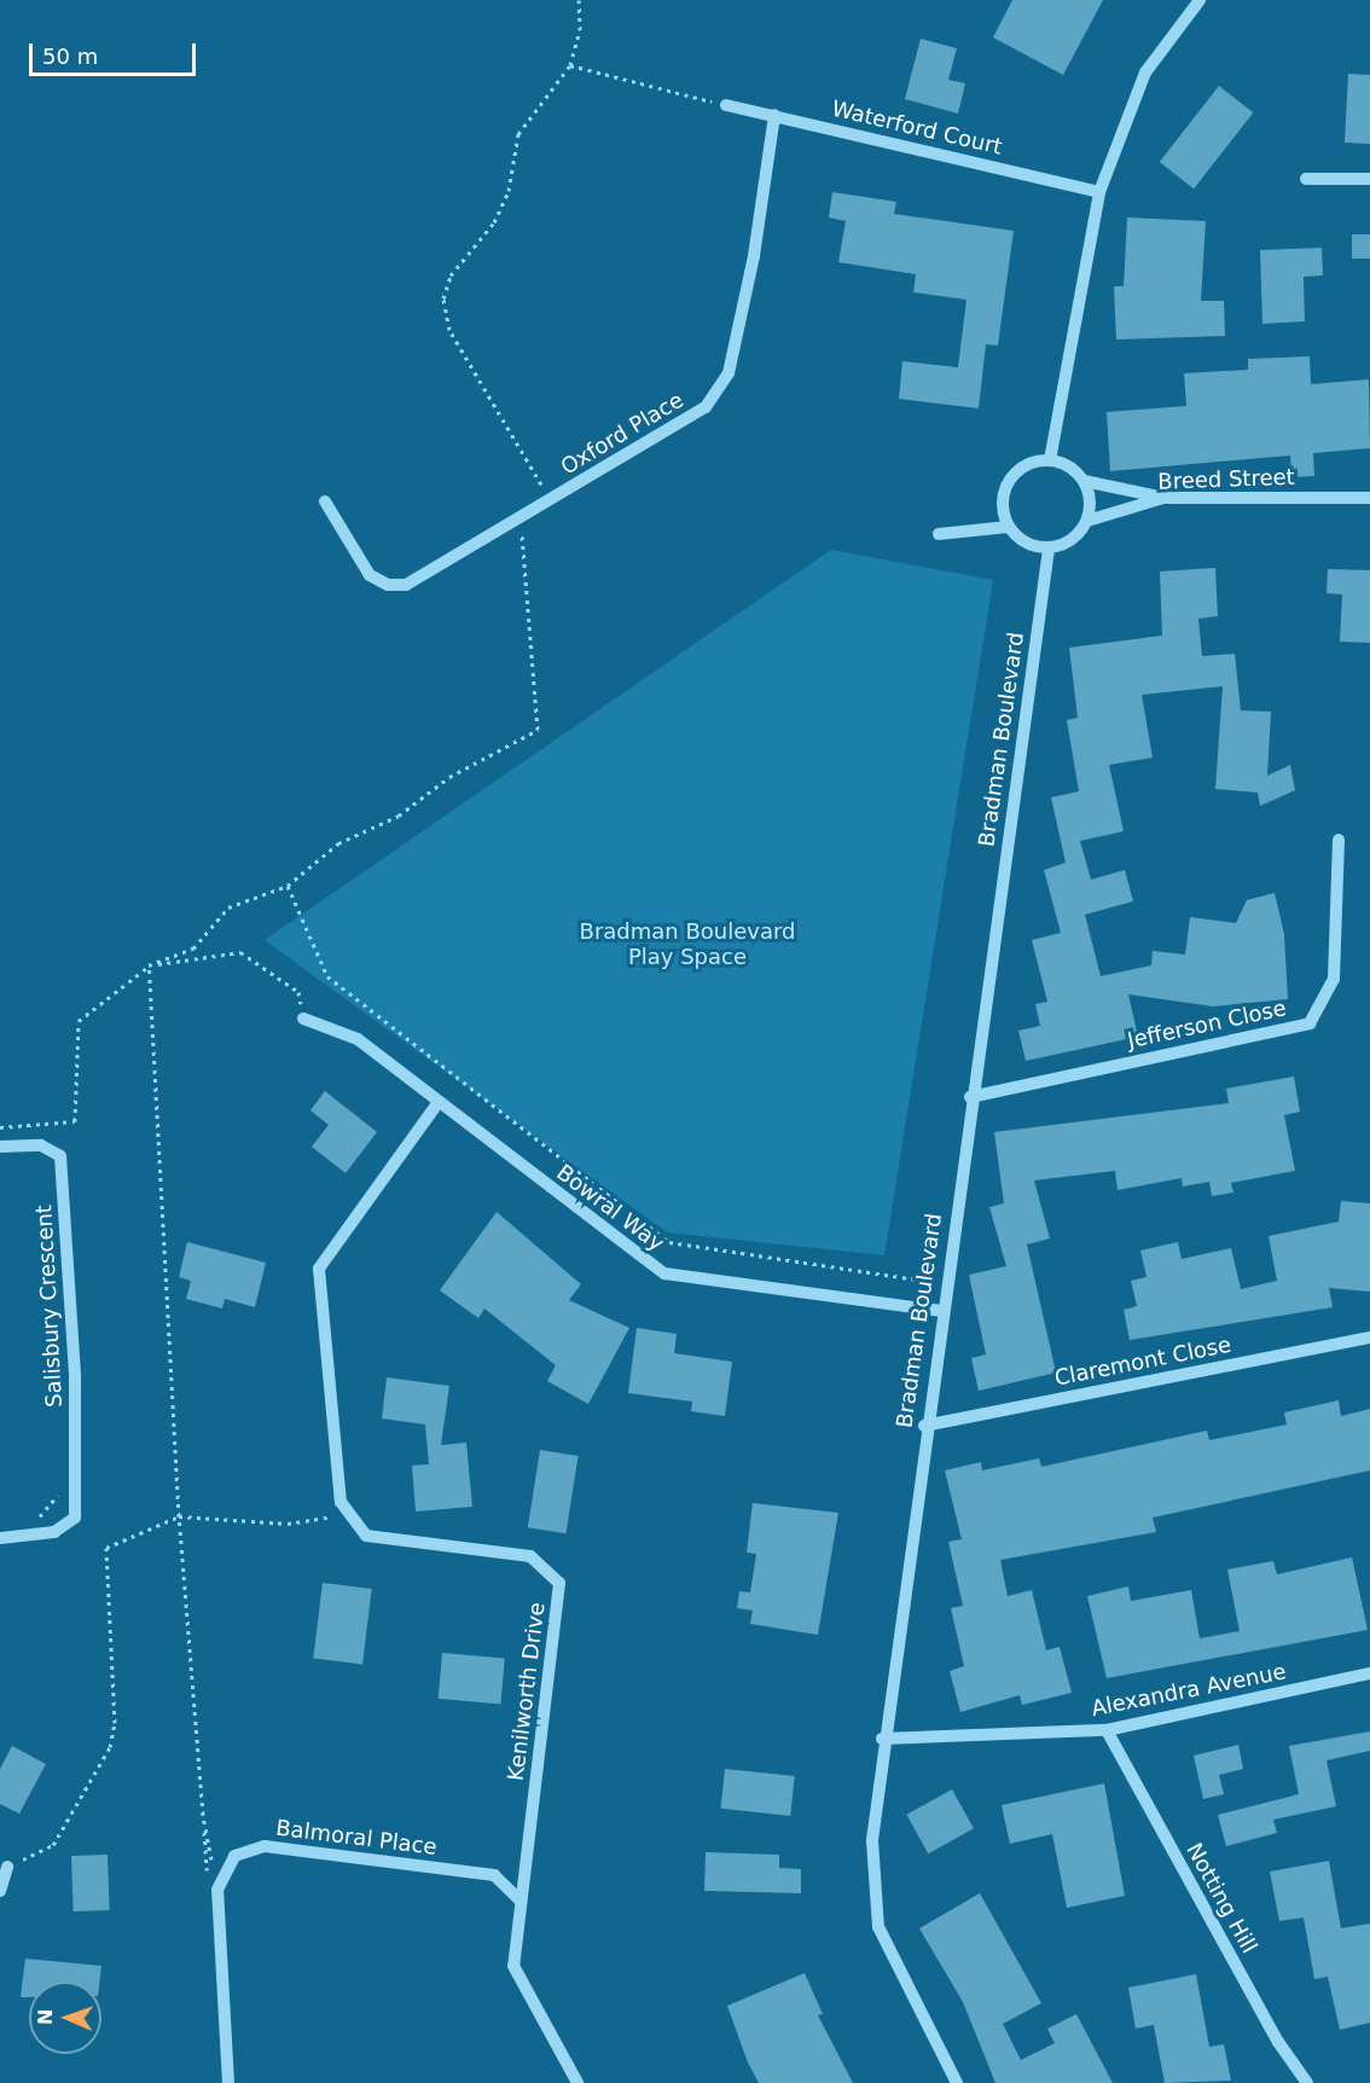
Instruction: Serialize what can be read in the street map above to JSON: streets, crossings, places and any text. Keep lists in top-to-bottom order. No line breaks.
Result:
{"streets":{"street":["Waterford Court","Oxford Place","Breed Street","Bradman Boulevard","Jefferson Close","Bowral Way","Salisbury Crescent","Claremont Close","Alexandra Avenue","Kenilworth Drive","Balmoral Place","Notting Hill"]},"crossings":[["Waterford Court","Oxford Place"],["Breed Street","Bradman Boulevard"],["Bradman Boulevard","Jefferson Close"],["Bradman Boulevard","Bowral Way"],["Bradman Boulevard","Claremont Close"],["Bradman Boulevard","Alexandra Avenue"],["Alexandra Avenue","Notting Hill"],["Kenilworth Drive","Balmoral Place"]],"parks":["Bradman Boulevard Play Space"],"scale_bar":"50 m","north":"left"}
